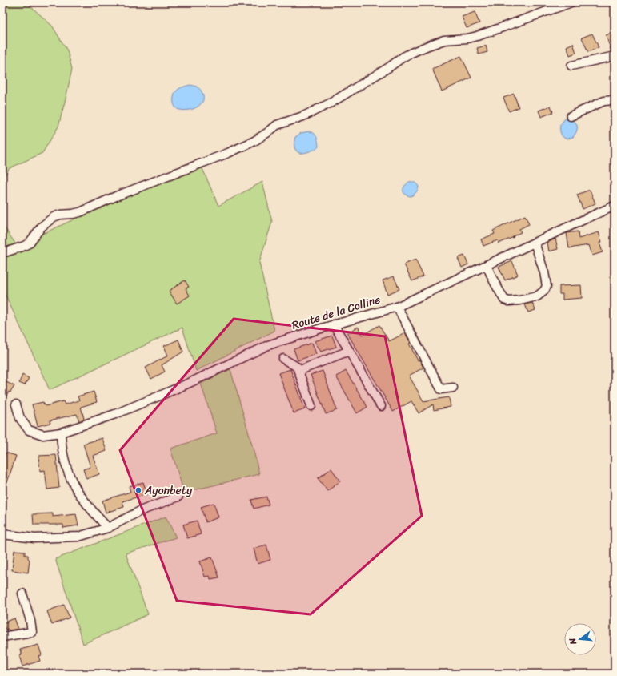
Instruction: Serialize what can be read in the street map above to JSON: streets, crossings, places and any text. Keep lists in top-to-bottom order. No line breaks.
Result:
{"streets":{"street":["Route de la Colline"]},"places":["Ayonbety"],"north":"left"}
